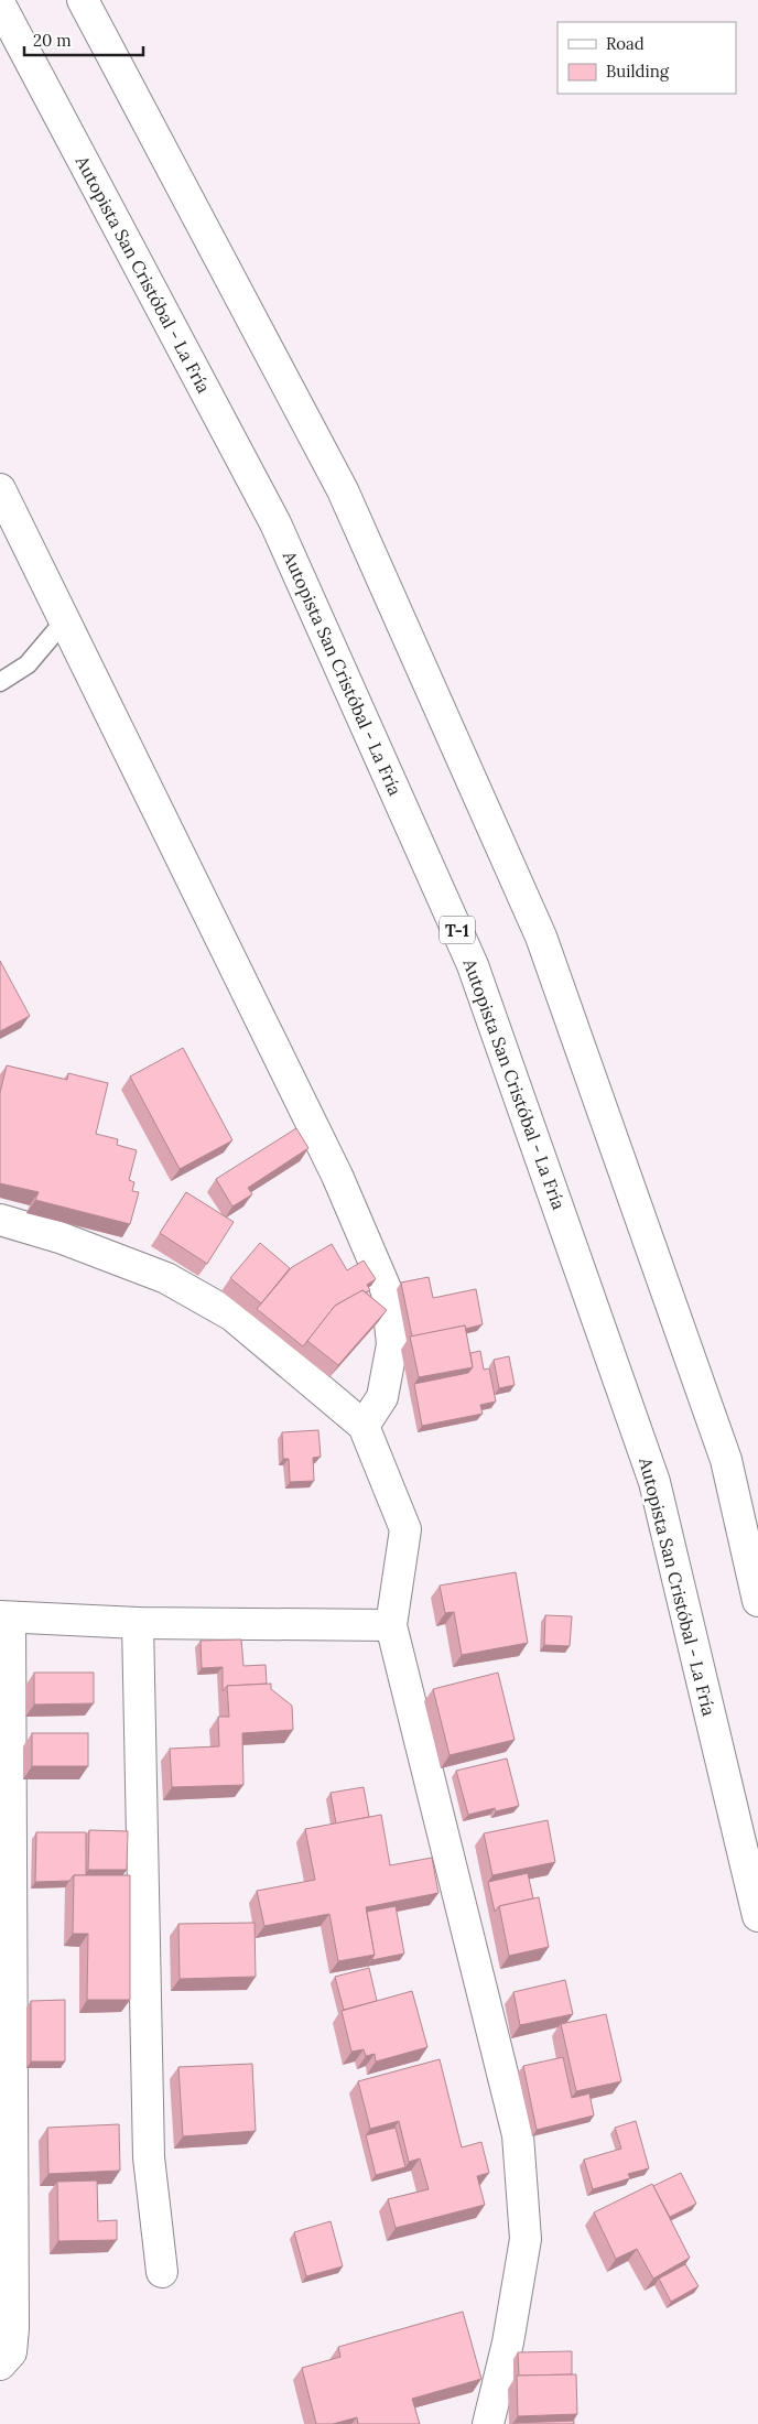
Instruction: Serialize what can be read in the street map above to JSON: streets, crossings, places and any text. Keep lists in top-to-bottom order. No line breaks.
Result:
{"streets":{"main road":["Autopista San Cristóbal - La Fría","T-1"]},"legend":["Road","Building"],"scale_bar":"20 m"}
